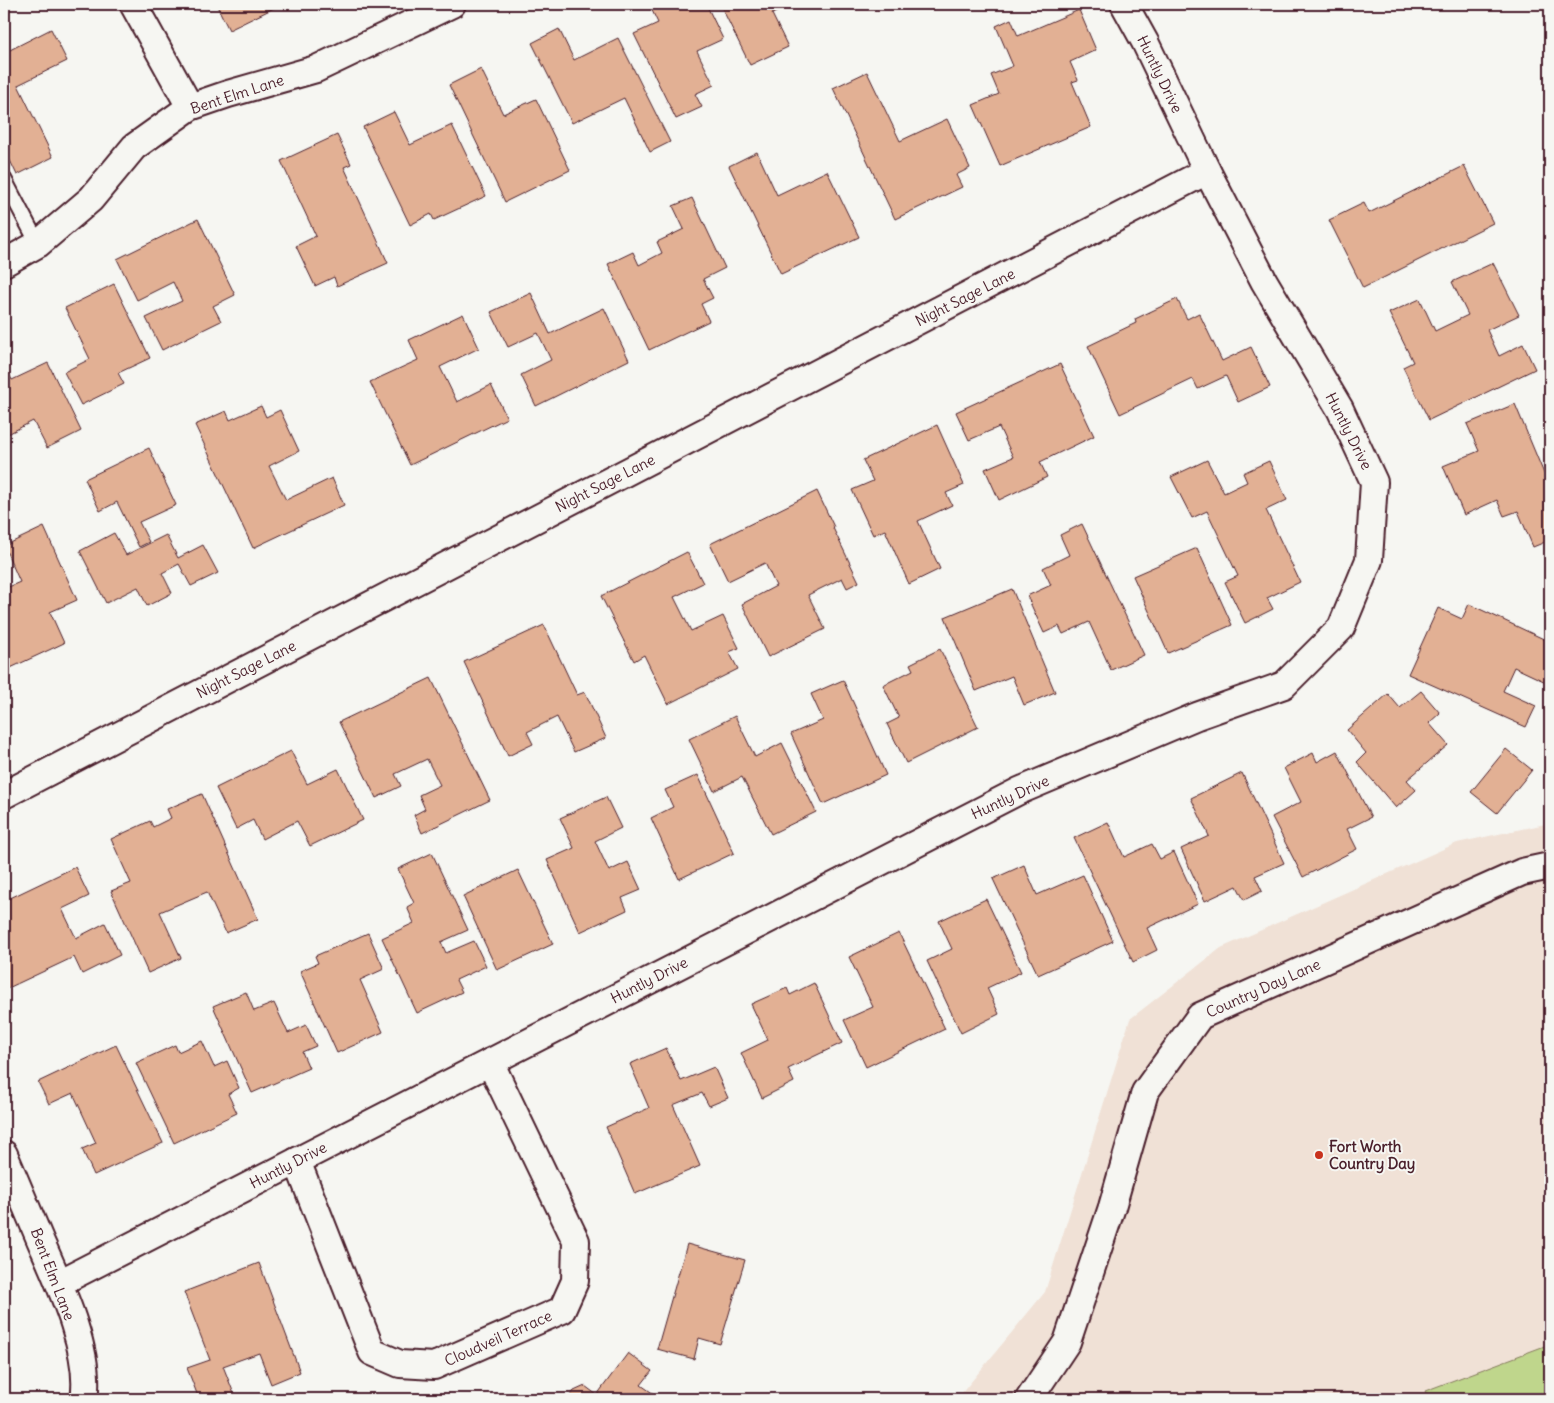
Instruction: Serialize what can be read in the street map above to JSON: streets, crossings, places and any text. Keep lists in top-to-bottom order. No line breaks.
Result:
{"streets":{"street":["Huntly Drive","Bent Elm Lane","Night Sage Lane","Country Day Lane","Cloudveil Terrace"]},"crossings":[["Huntly Drive","Bent Elm Lane"],["Huntly Drive","Night Sage Lane"],["Huntly Drive","Cloudveil Terrace"]],"places":["Fort Worth Country Day"]}
